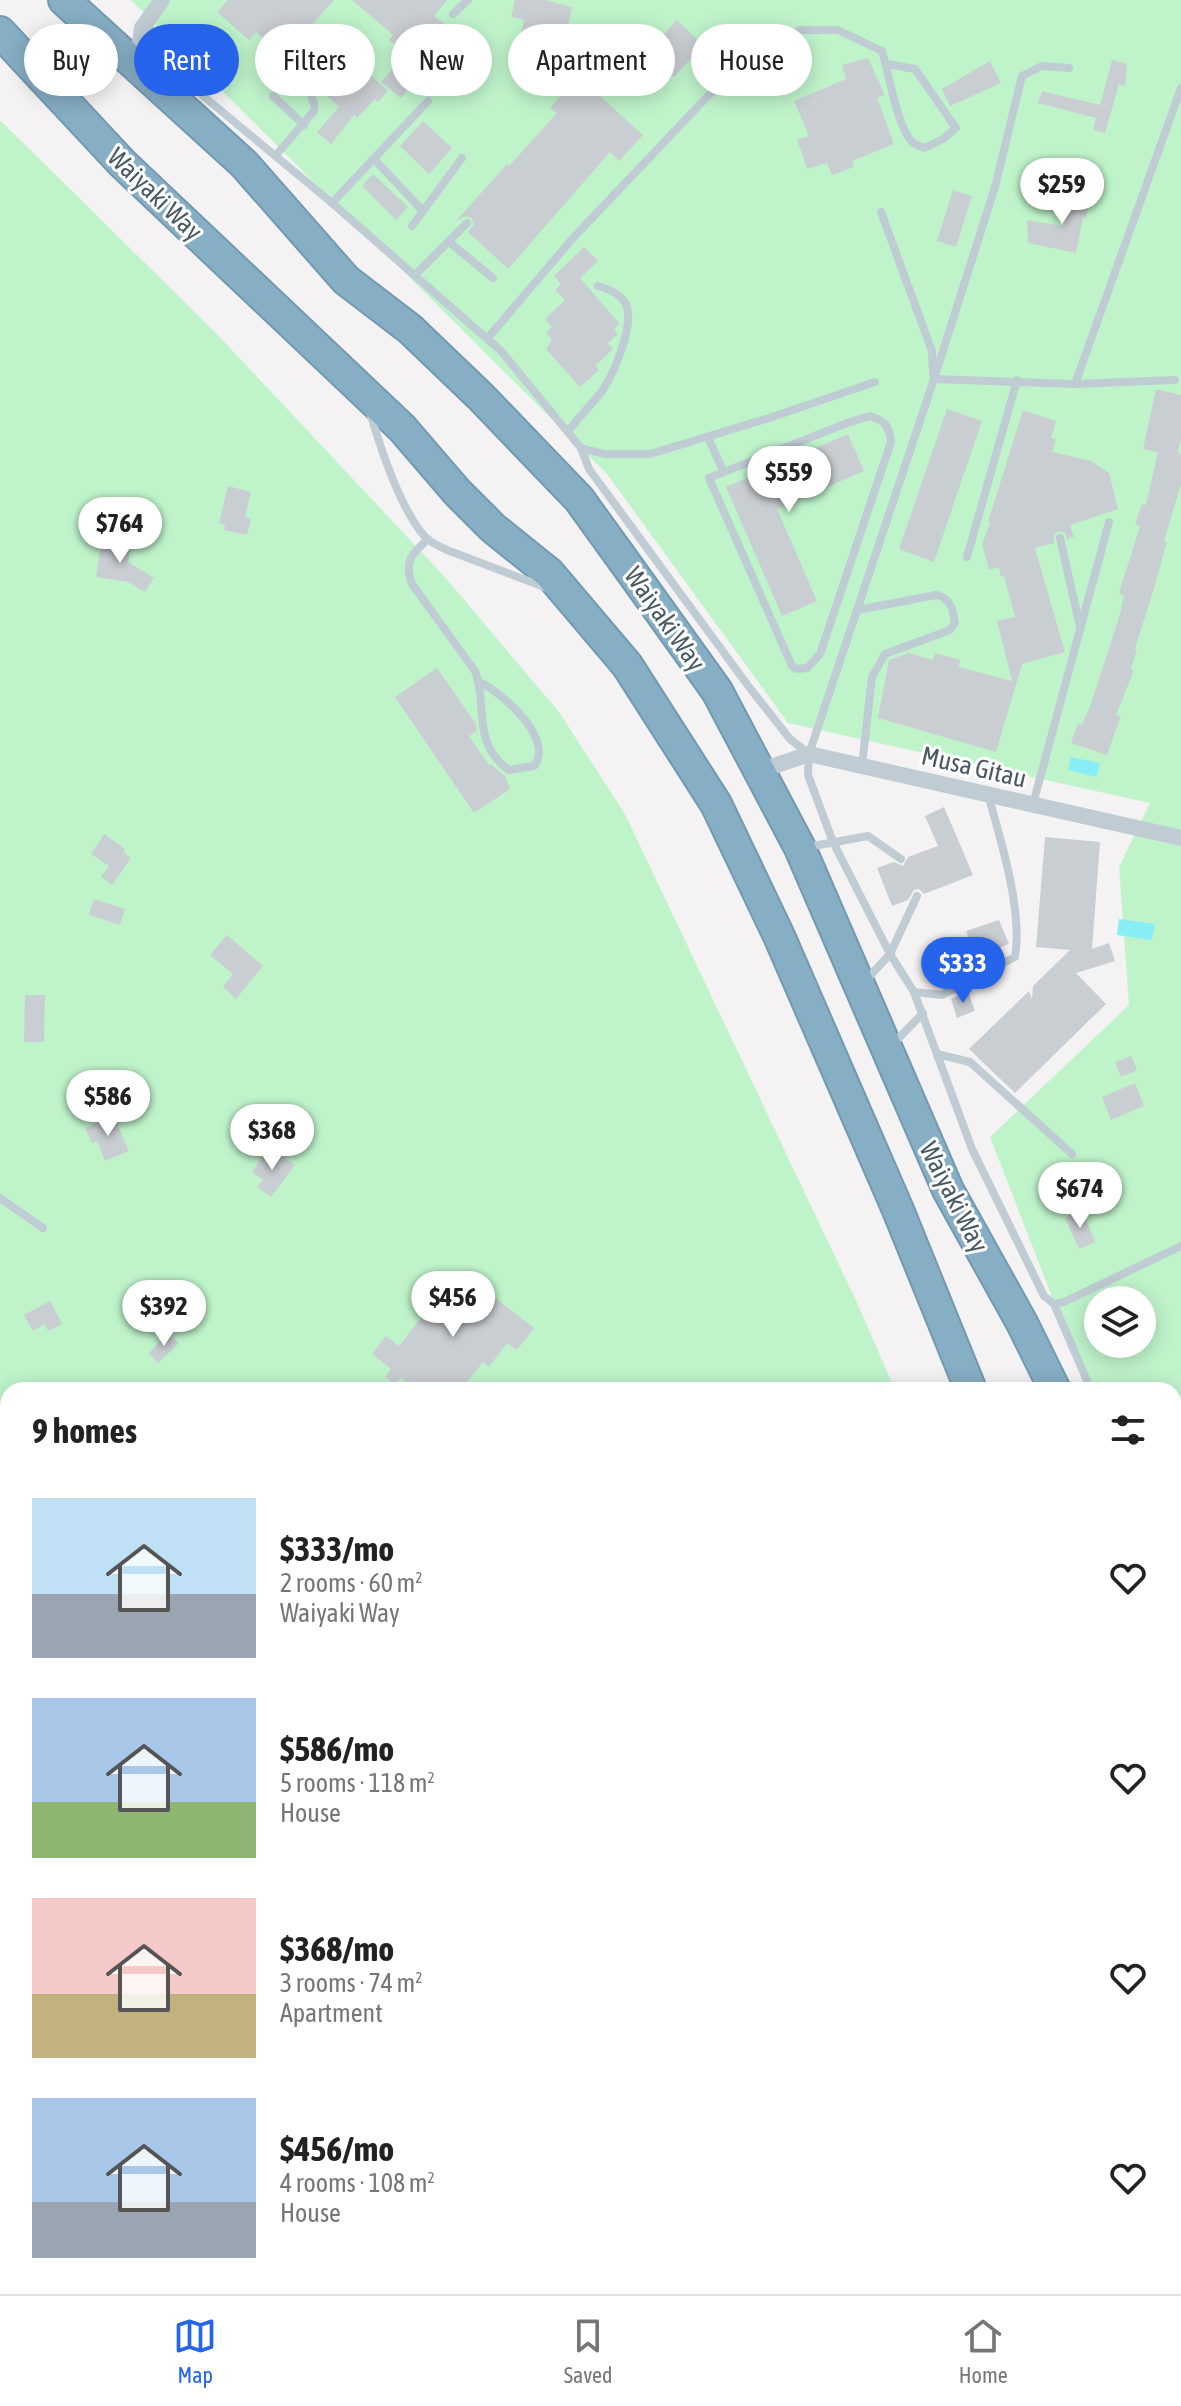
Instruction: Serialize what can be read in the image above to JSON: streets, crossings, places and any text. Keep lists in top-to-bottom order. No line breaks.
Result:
{"streets":{"highway":["Waiyaki Way"],"street":["Musa Gitau"]},"page":{"chip":["Buy","Rent","Filters","New","Apartment","House"],"price":["$259","$559","$764","$333","$586","$368","$674","$456","$392"],"heading":"9 homes","list":[{"name":"$333/mo","note":"2 rooms · 60 m² · Waiyaki Way"},{"name":"$586/mo","note":"5 rooms · 118 m² · House"},{"name":"$368/mo","note":"3 rooms · 74 m² · Apartment"},{"name":"$456/mo","note":"4 rooms · 108 m² · House"}],"tabs":["Map","Saved","Home"]}}
